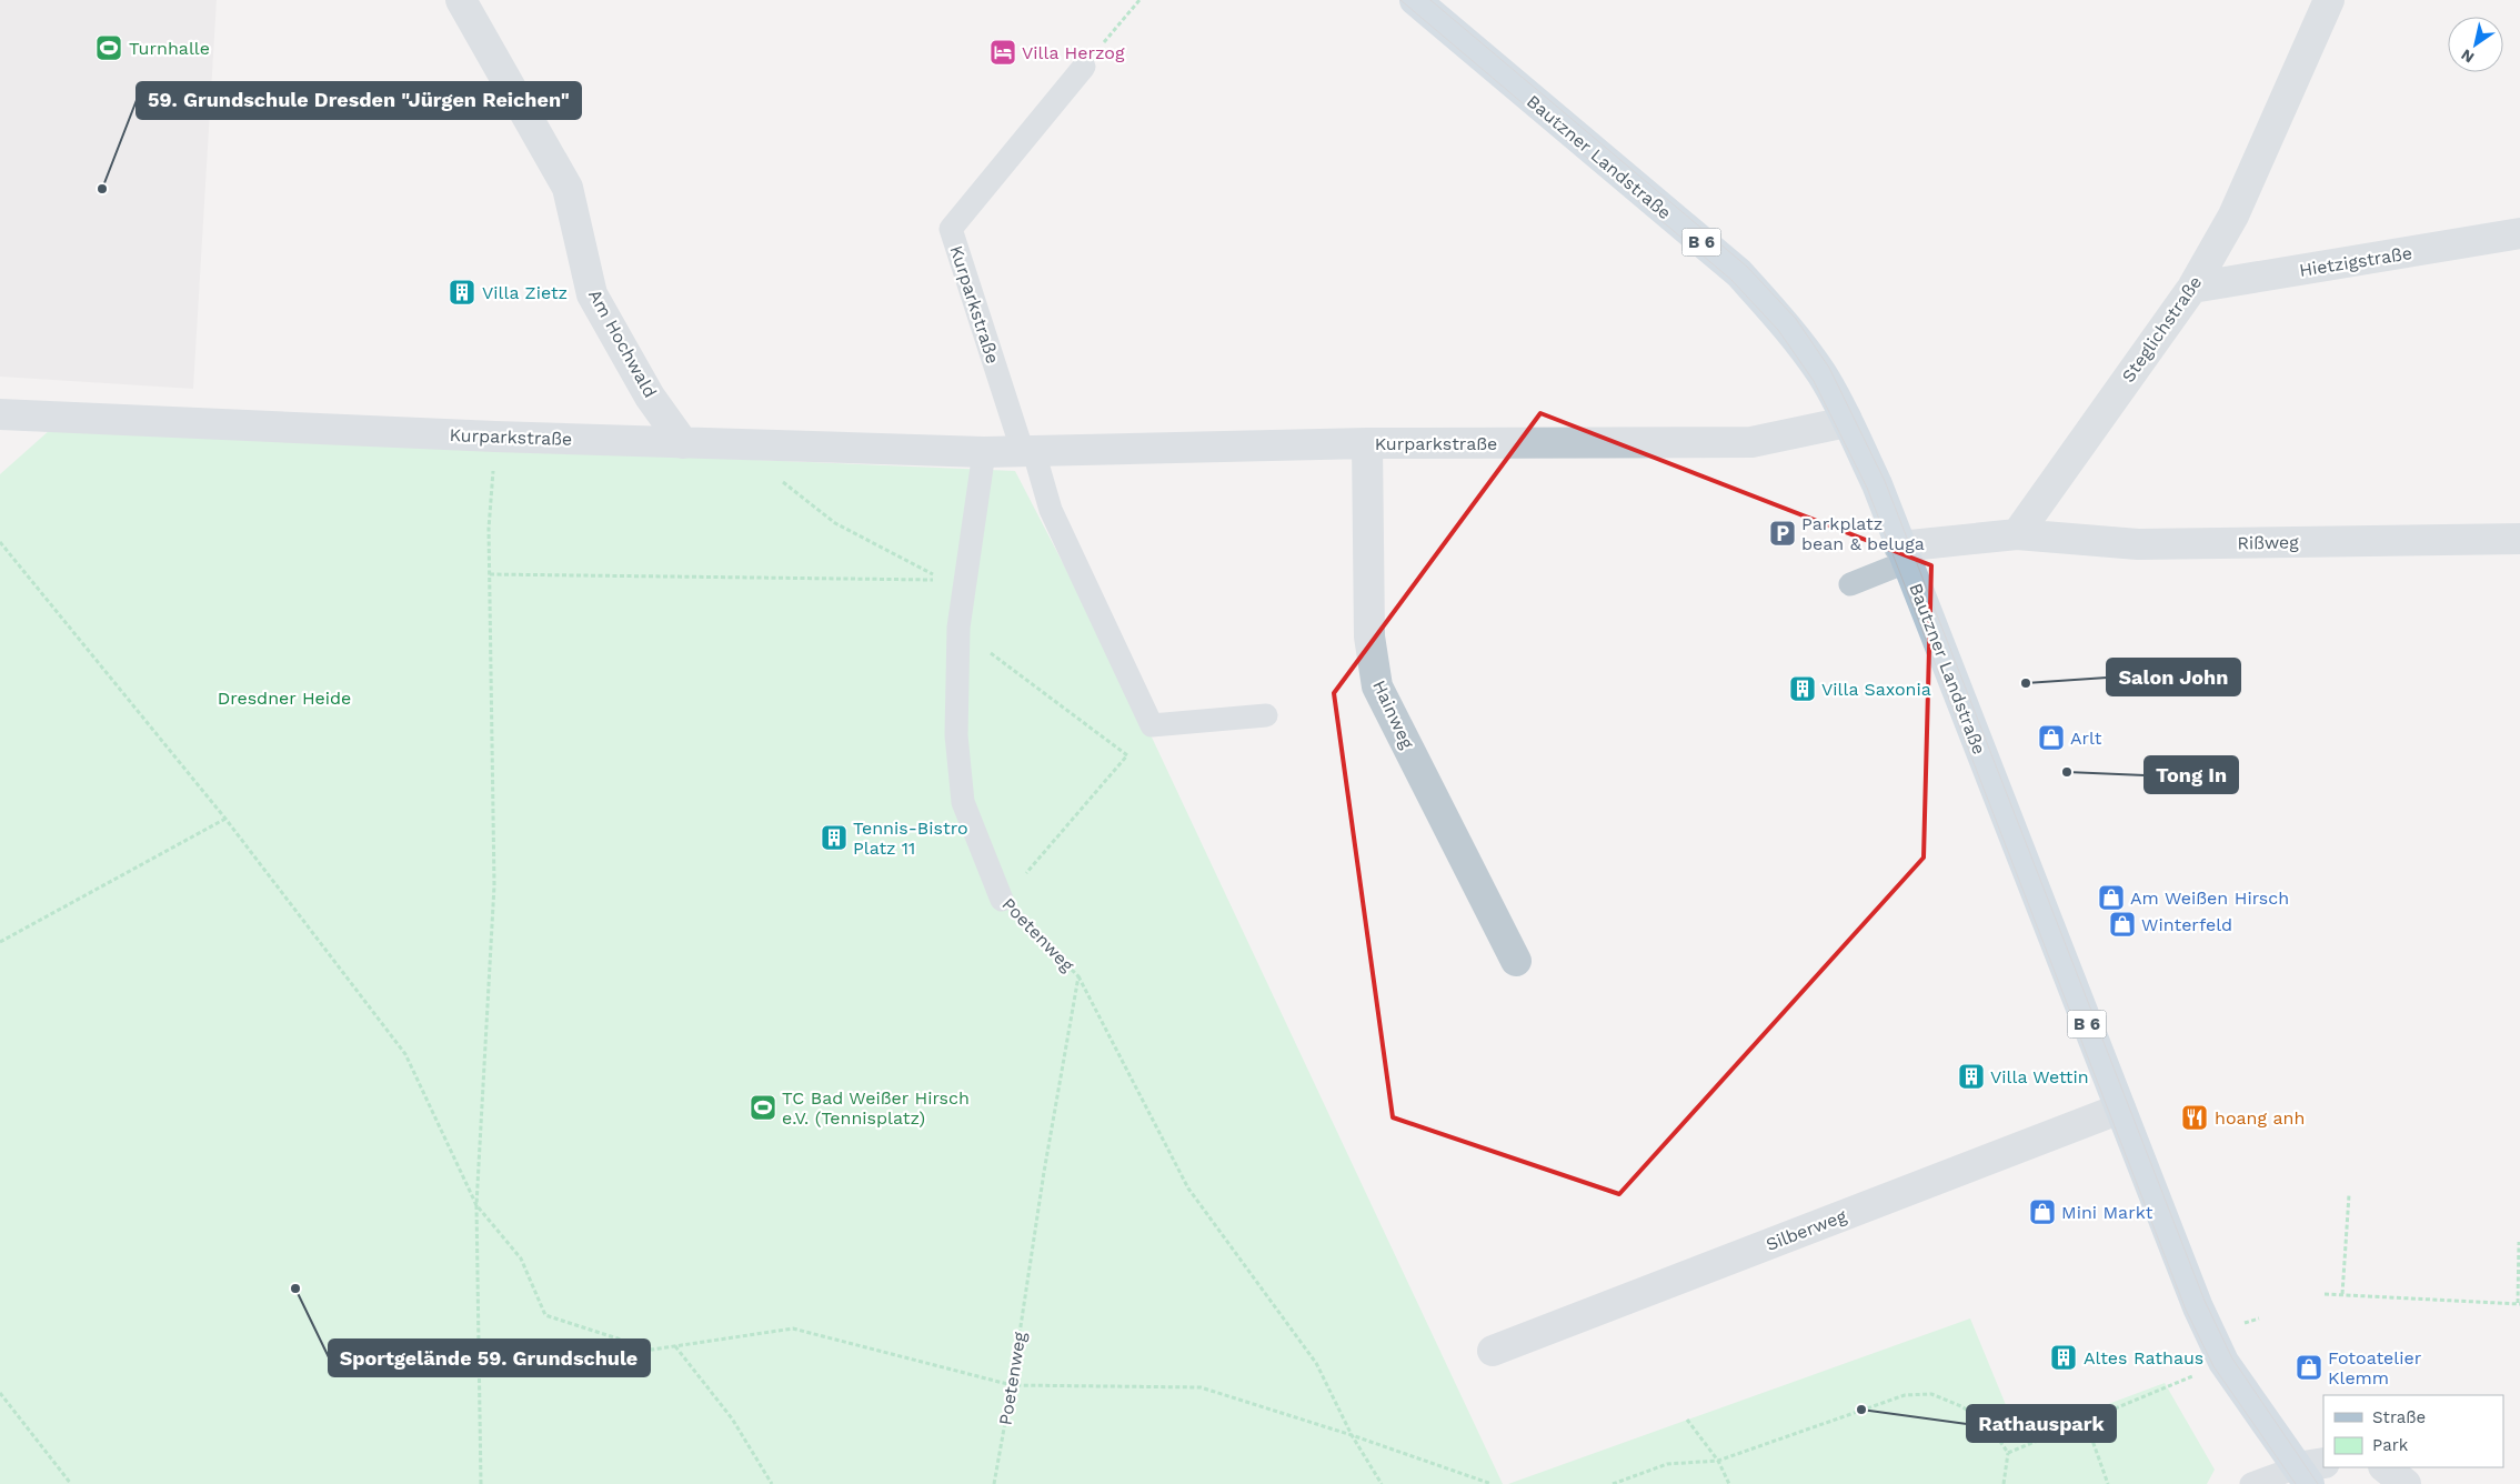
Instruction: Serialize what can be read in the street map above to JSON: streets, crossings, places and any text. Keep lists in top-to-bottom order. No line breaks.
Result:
{"streets":{"main road":["Bautzner Landstraße","B 6"],"street":["Hietzigstraße","Kurparkstraße","Steglichstraße","Am Hochwald","Rißweg","Hainweg","Silberweg"],"lane":["Poetenweg"]},"crossings":[["Bautzner Landstraße","Kurparkstraße"],["Bautzner Landstraße","Silberweg"],["Hietzigstraße","Steglichstraße"],["Kurparkstraße","Am Hochwald"],["Kurparkstraße","Hainweg"],["Kurparkstraße","Poetenweg"],["Steglichstraße","Rißweg"]],"parks":["Dresdner Heide"],"places":{"sports":["Turnhalle","TC Bad Weißer Hirsch e.V. (Tennisplatz)"],"hotel":["Villa Herzog"],"other":["59. Grundschule Dresden \"Jürgen Reichen\"","Salon John","Tong In","Sportgelände 59. Grundschule","Rathauspark"],"building":["Villa Zietz","Villa Saxonia","Tennis-Bistro Platz 11","Villa Wettin","Altes Rathaus"],"parking":["Parkplatz bean & beluga"],"shop":["Arlt","Am Weißen Hirsch","Winterfeld","Mini Markt","Fotoatelier Klemm"],"restaurant":["hoang anh"]},"legend":["Straße","Park"],"north":"bottom left"}
